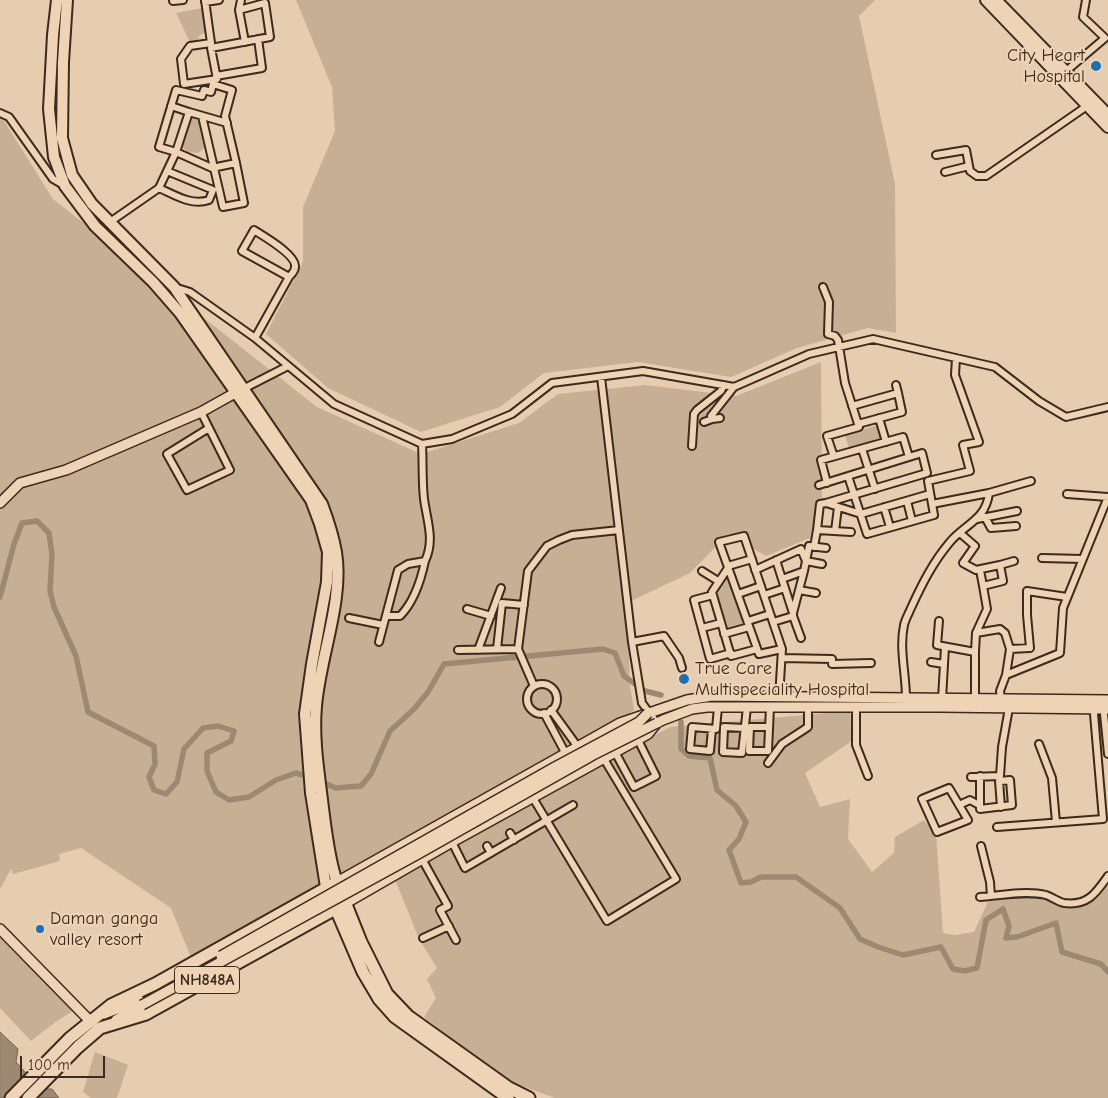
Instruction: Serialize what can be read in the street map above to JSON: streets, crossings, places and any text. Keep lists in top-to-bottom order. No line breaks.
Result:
{"streets":{"highway":["NH848A"]},"places":["City Heart Hospital","True Care Multispeciality Hospital","Daman ganga valley resort"],"scale_bar":"100 m"}
